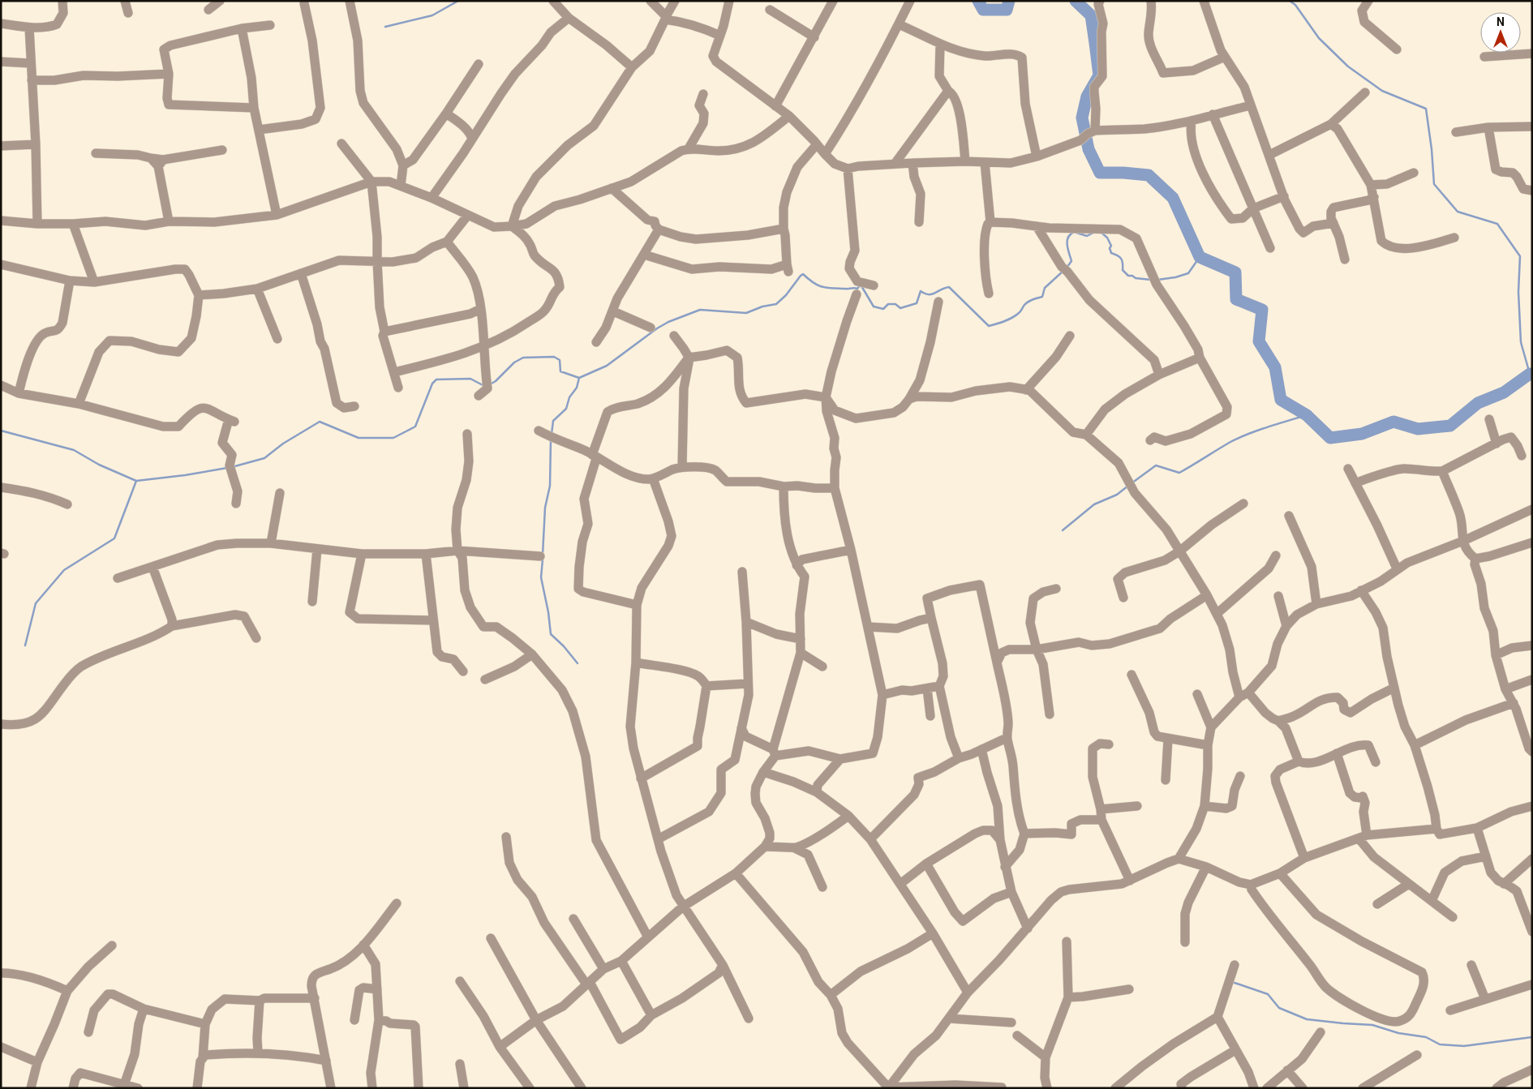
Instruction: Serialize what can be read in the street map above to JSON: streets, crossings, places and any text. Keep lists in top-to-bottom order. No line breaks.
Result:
{"north":"top"}
